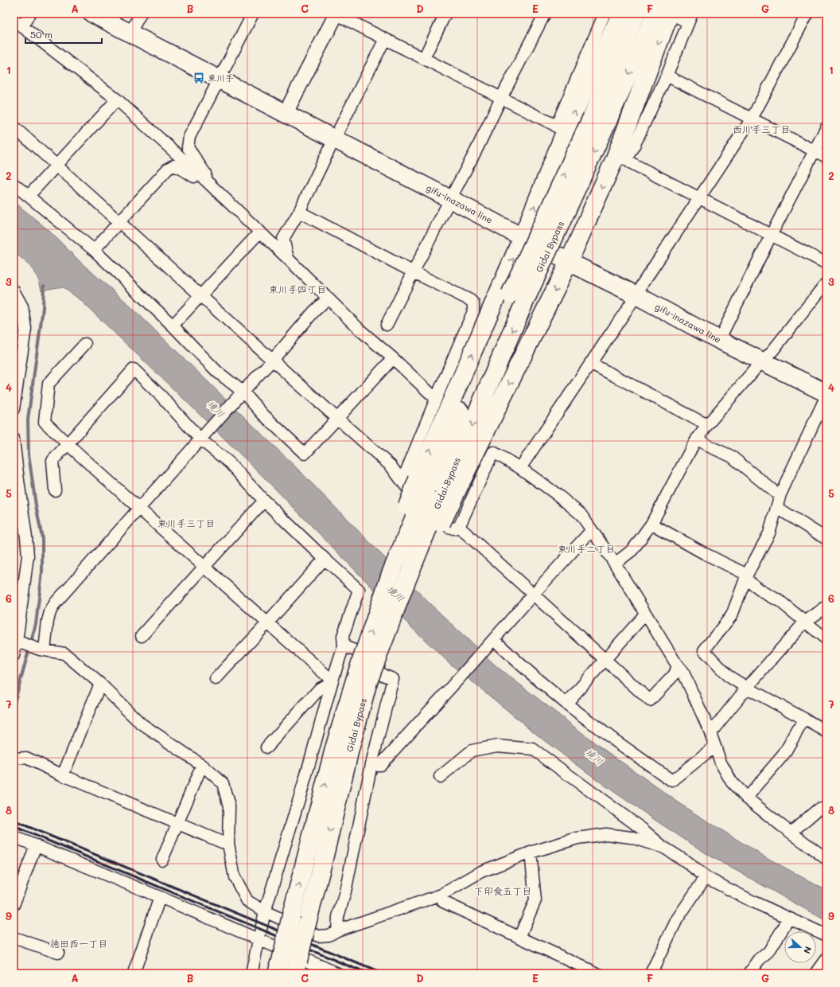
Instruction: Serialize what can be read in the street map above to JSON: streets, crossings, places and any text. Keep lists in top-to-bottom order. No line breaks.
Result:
{"streets":{"main road":["gifu-inazawa line","Gidai Bypass"]},"districts":["西川手三丁目","東川手四丁目","東川手三丁目","東川手二丁目","下印食五丁目","徳田西一丁目"],"water":["境川"],"places":{"bus stop":["東川手"]},"scale_bar":"50 m","north":"right","grid":{"columns":["A","B","C","D","E","F","G"],"rows":["1","2","3","4","5","6","7","8","9"]}}
